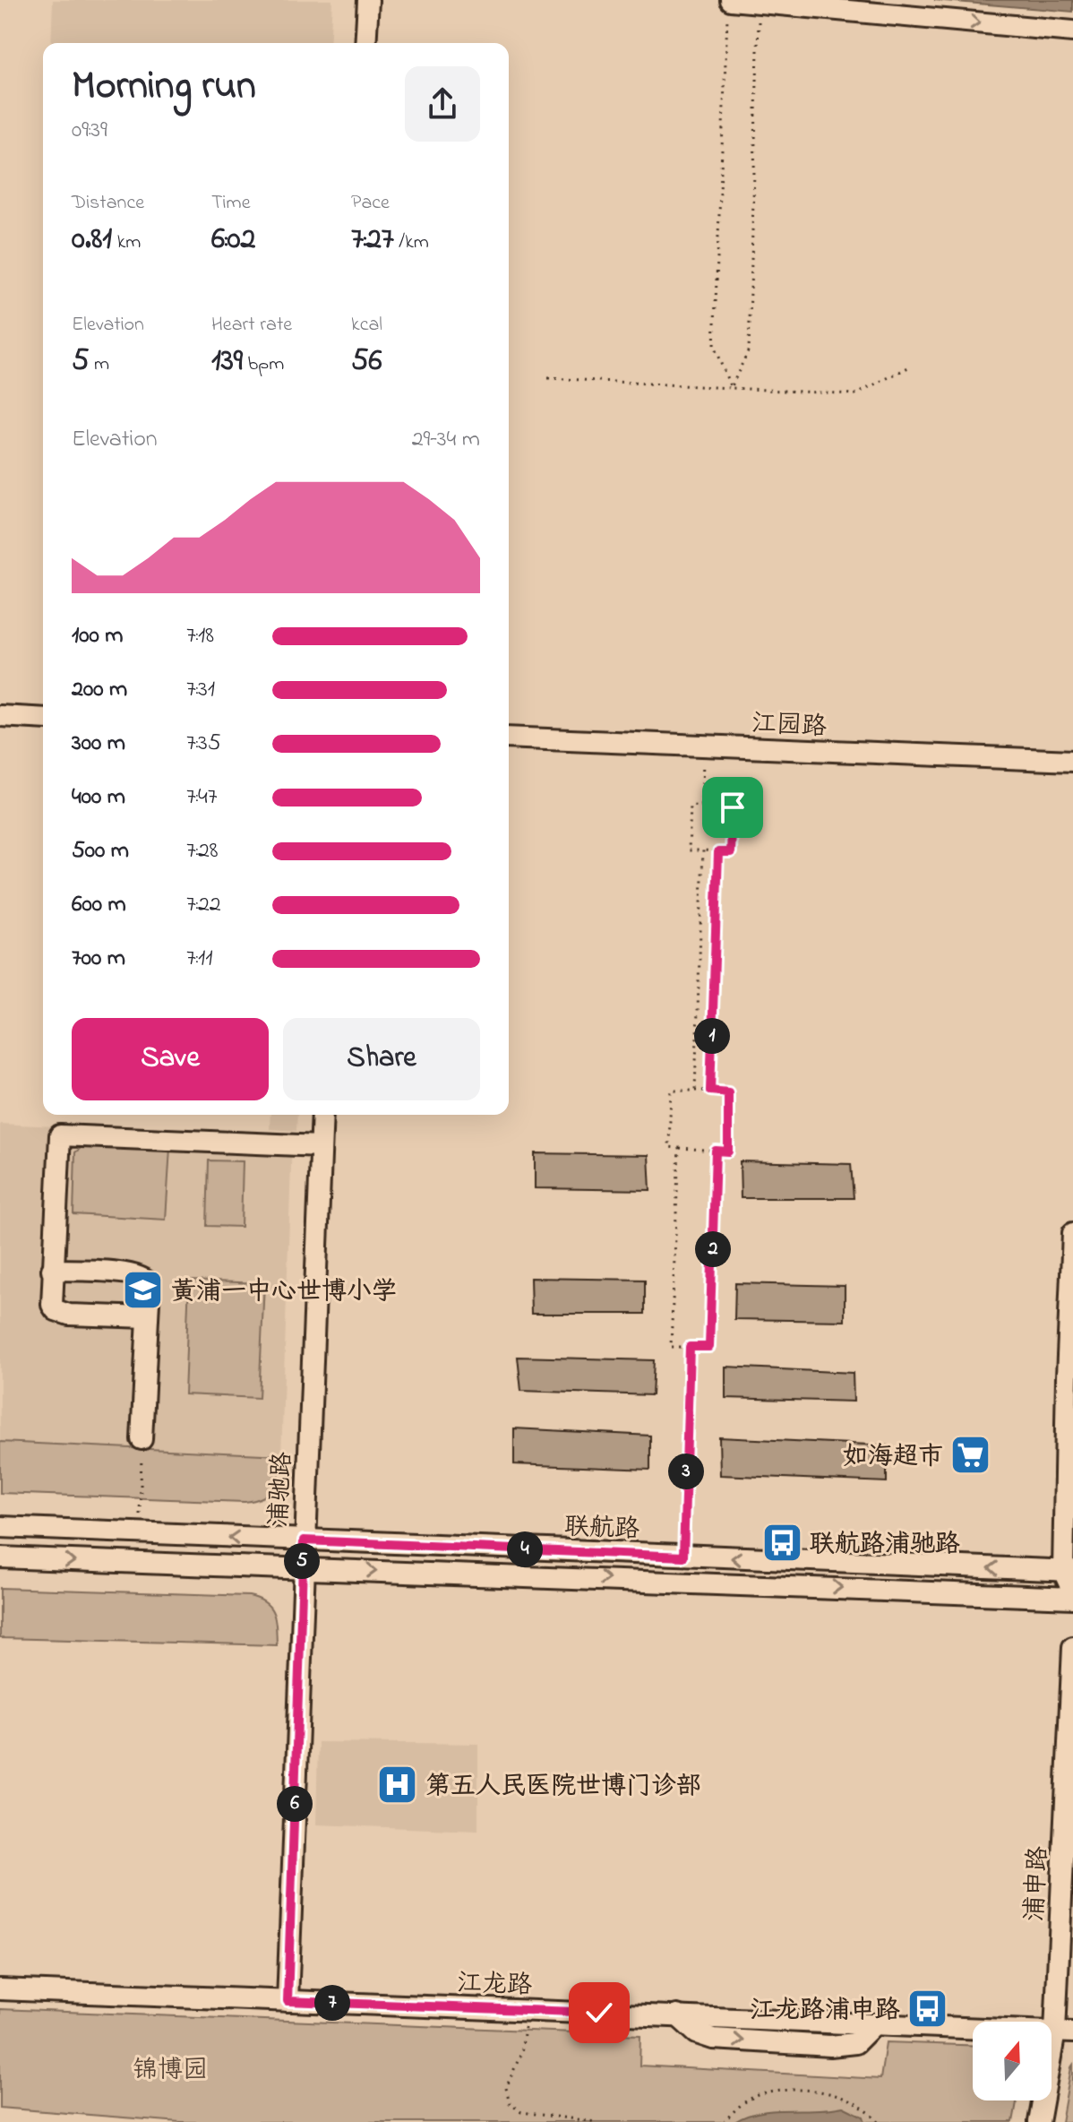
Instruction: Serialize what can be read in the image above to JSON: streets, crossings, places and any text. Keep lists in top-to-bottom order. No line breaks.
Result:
{"streets":{"street":["江园路","浦驰路","联航路","浦申路","江龙路"]},"crossings":[["浦驰路","联航路"],["浦驰路","江龙路"],["浦申路","江龙路"]],"parks":["锦博园"],"places":{"school or university":["黄浦一中心世博小学"],"supermarket":["如海超市"],"bus stop":["联航路浦驰路","江龙路浦申路"],"hospital":["第五人民医院世博门诊部"]},"north":"top","page":{"heading":["Morning run","09:39"],"stats":[["Distance","0.81 km"],["Time","6:02"],["Pace","7:27 /km"],["Elevation","5 m"],["Heart rate","139 bpm"],["kcal","56"]],"chart":["Elevation","29–34 m"],"list":[{"name":"100 m","note":"7:18"},{"name":"200 m","note":"7:31"},{"name":"300 m","note":"7:35"},{"name":"400 m","note":"7:47"},{"name":"500 m","note":"7:28"},{"name":"600 m","note":"7:22"},{"name":"700 m","note":"7:11"}],"buttons":["Save","Share"],"pins":["1","2","3","4","5","6","7"]}}
